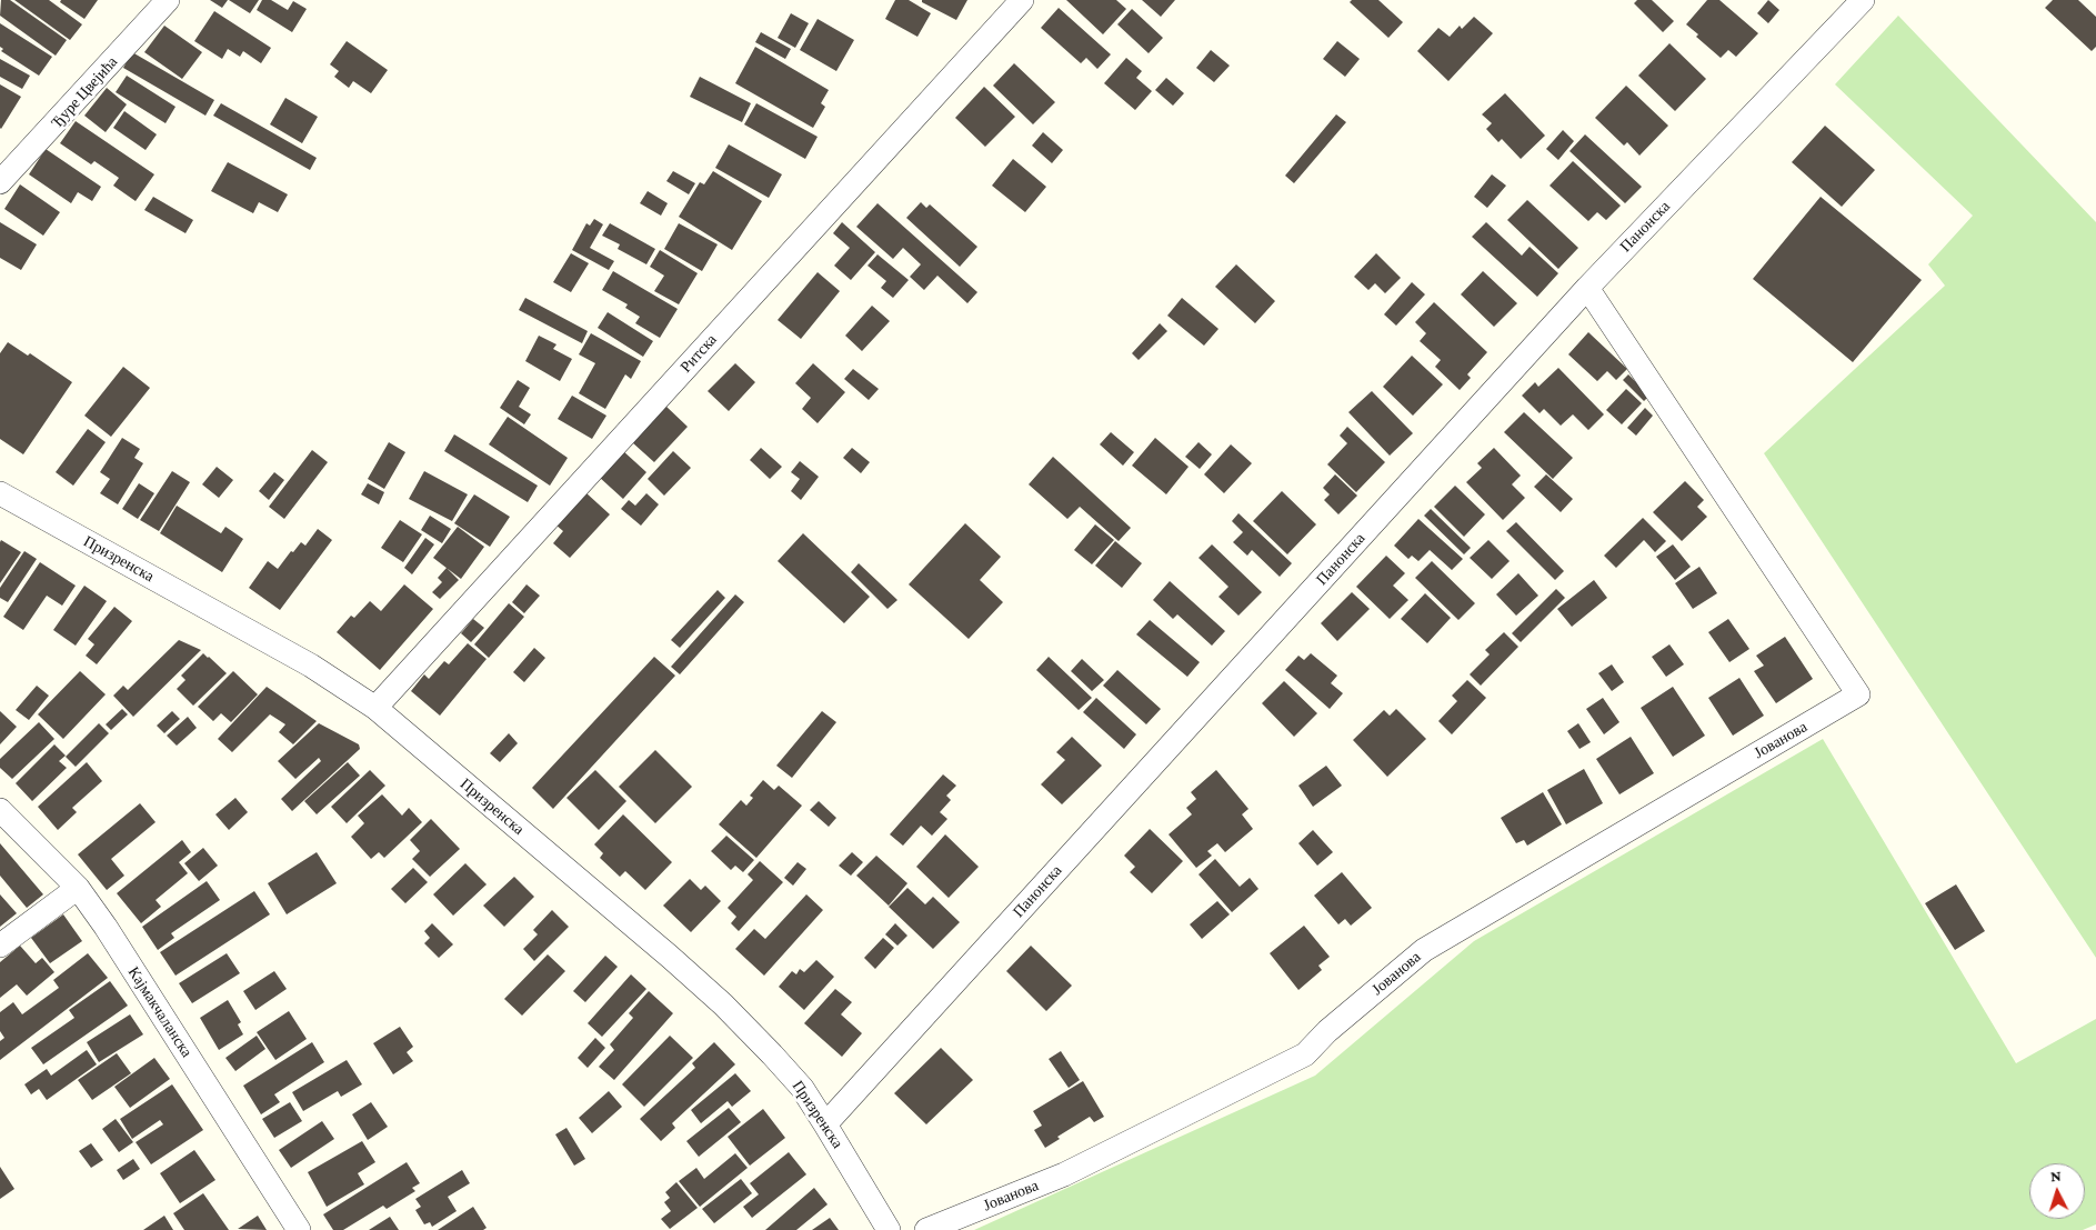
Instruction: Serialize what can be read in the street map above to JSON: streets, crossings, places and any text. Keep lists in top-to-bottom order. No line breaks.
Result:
{"streets":{"street":["Ђуре Цвејића","Панонска","Ритска","Призренска","Јованова","Кајмакчаланска"]},"crossings":[["Панонска","Призренска"],["Панонска","Јованова"],["Ритска","Призренска"]],"north":"top"}
